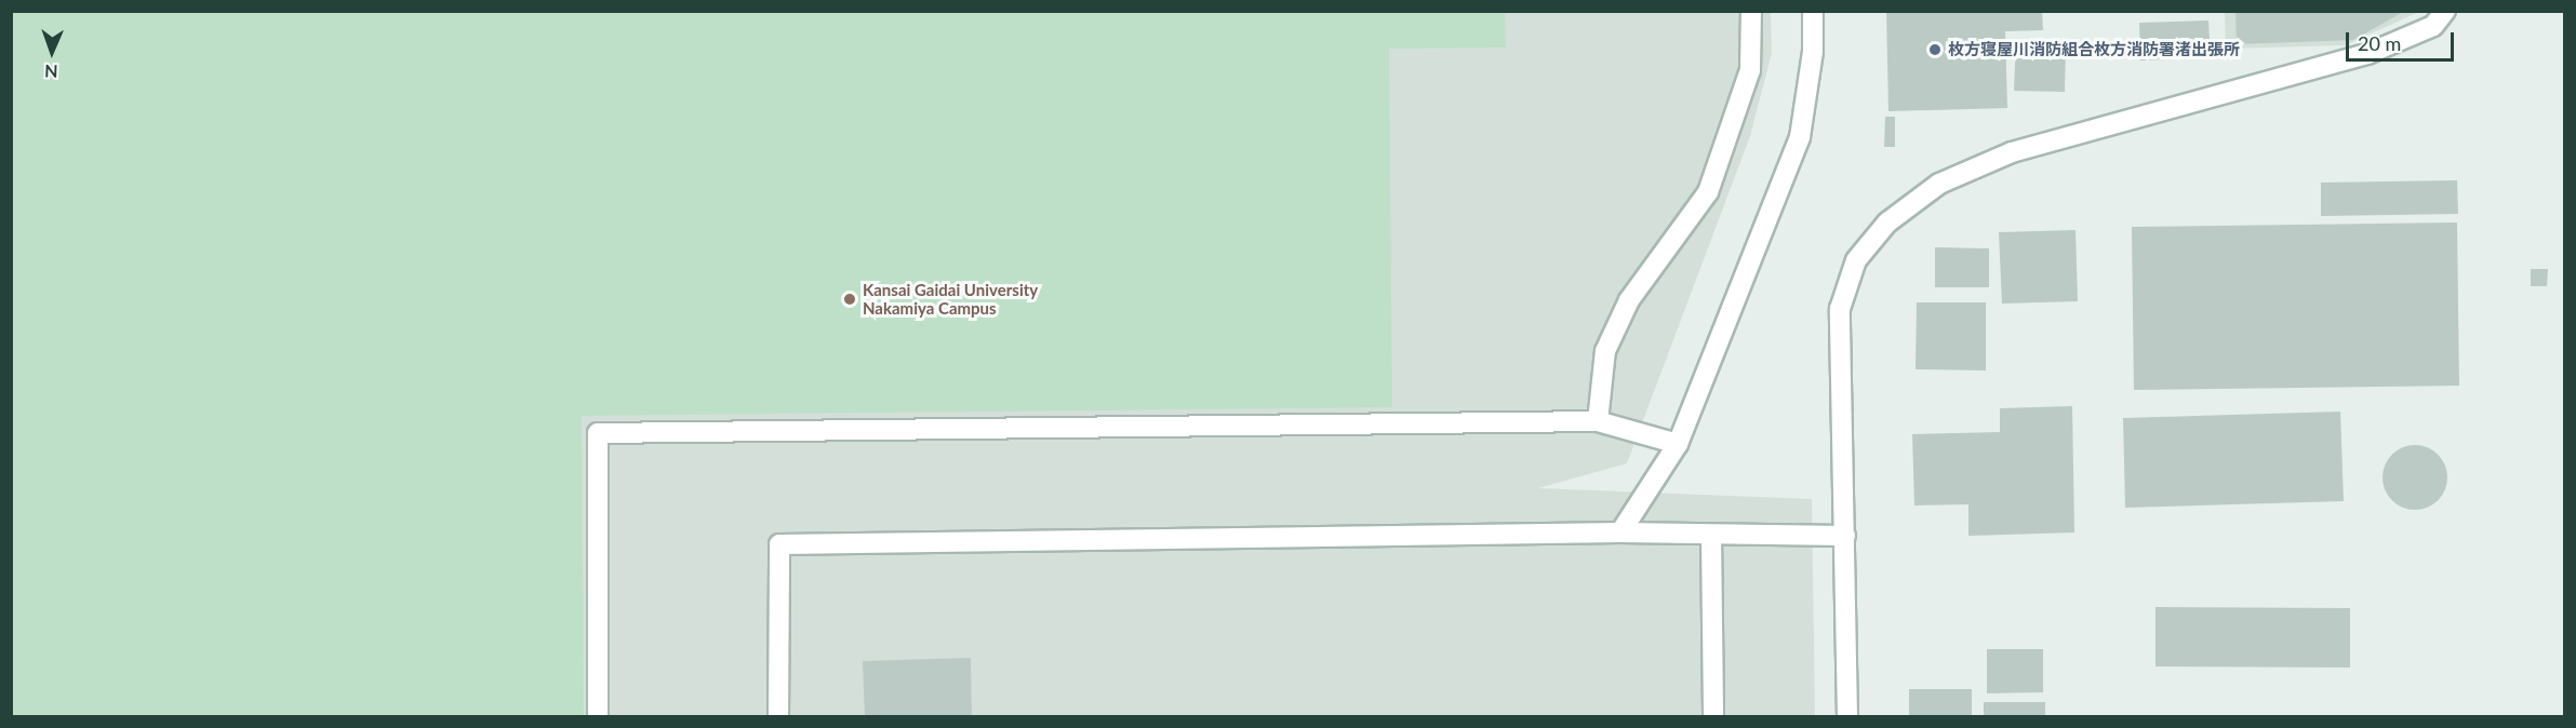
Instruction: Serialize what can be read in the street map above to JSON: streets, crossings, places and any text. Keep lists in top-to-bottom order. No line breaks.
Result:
{"places":["枚方寝屋川消防組合枚方消防署渚出張所","Kansai Gaidai University Nakamiya Campus"],"scale_bar":"20 m","north":"bottom"}
